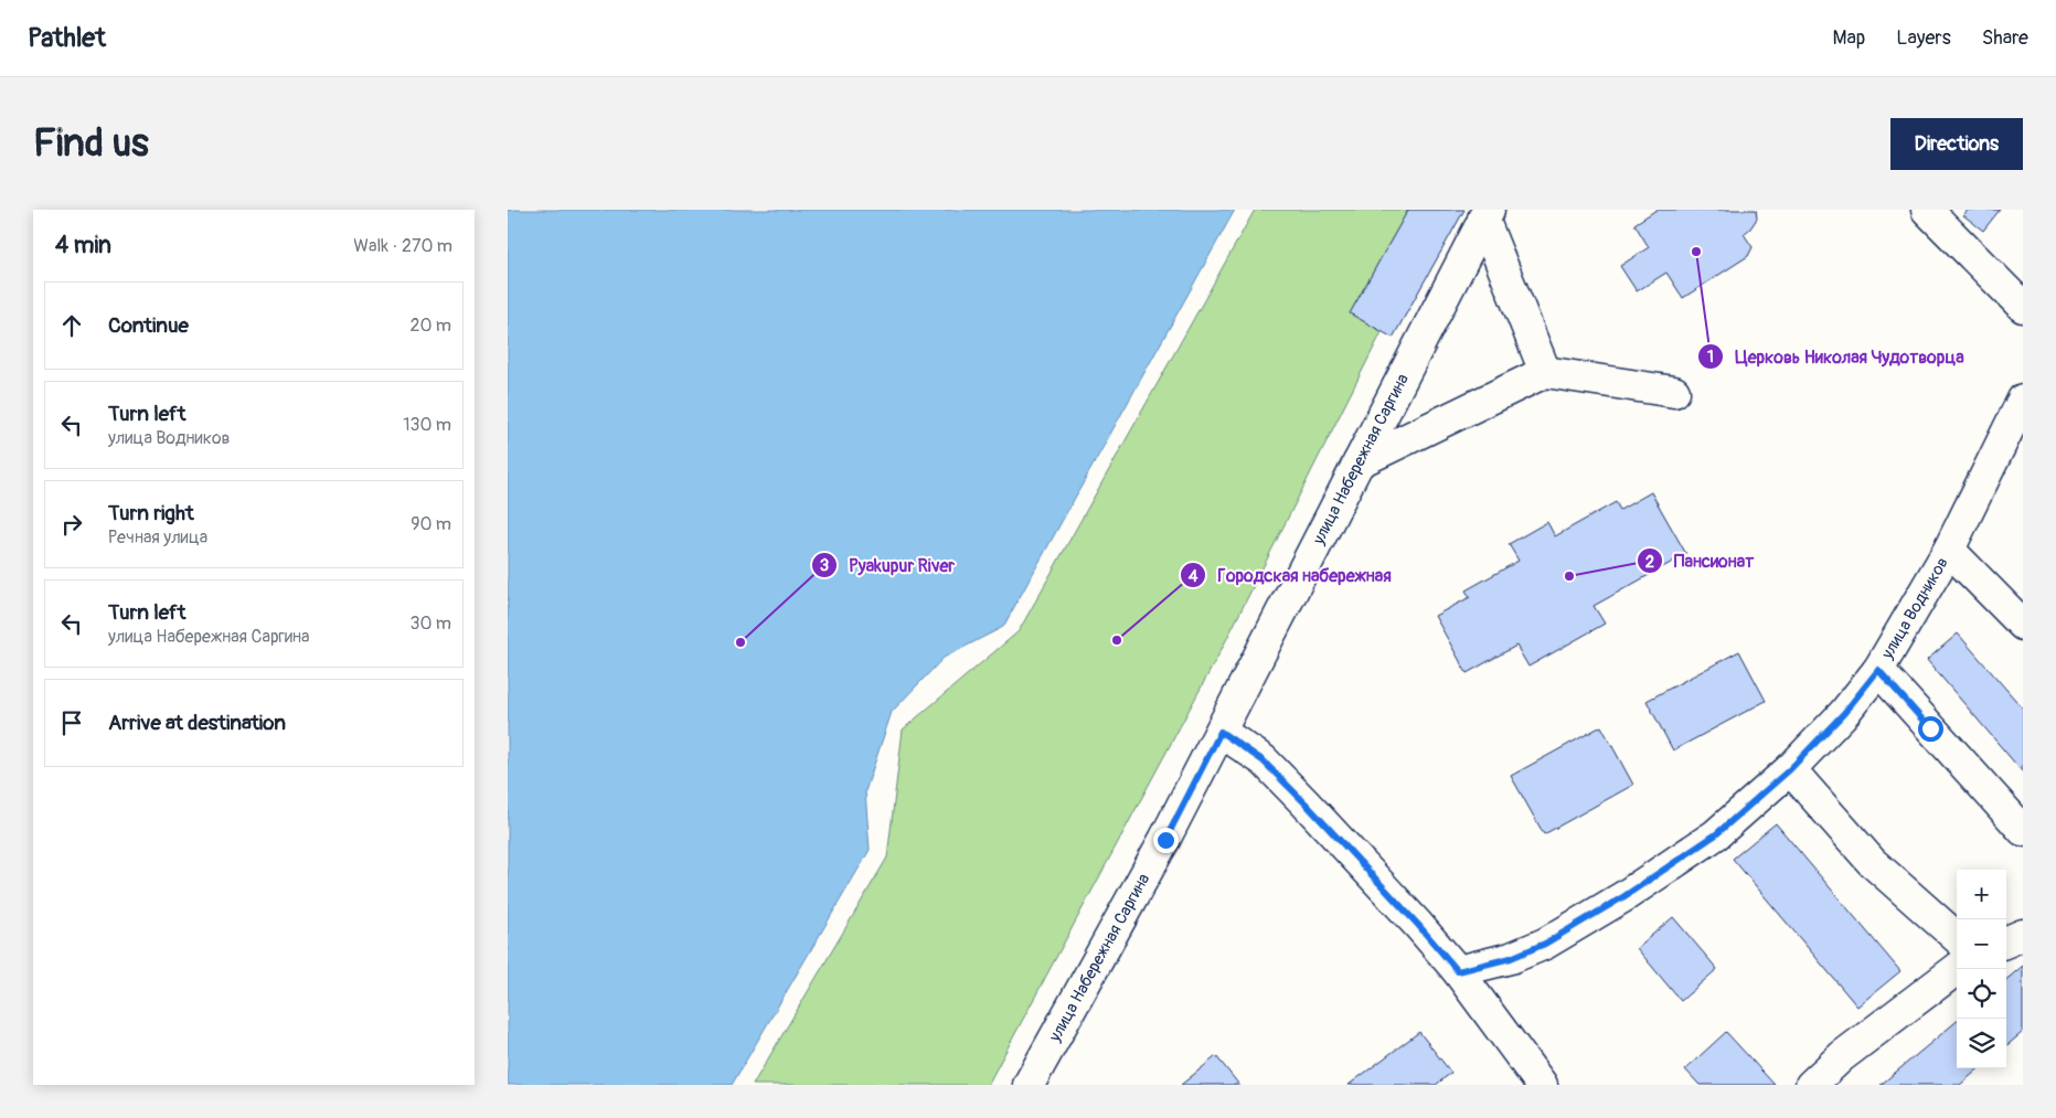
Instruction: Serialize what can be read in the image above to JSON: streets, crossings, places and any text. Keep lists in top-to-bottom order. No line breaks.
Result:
{"streets":{"street":["улица Набережная Саргина","улица Водников"]},"places":["Церковь Николая Чудотворца","Пансионат","Городская набережная","Pyakupur River"],"page":{"header":"Pathlet","nav":["Map","Layers","Share"],"buttons":"Directions","title":"Find us","heading":["4 min","Walk · 270 m"],"list":[["Continue","20 m"],["Turn left","улица Водников","130 m"],["Turn right","Речная улица","90 m"],["Turn left","улица Набережная Саргина","30 m"],"Arrive at destination"],"map_buttons":["+","−"]}}
